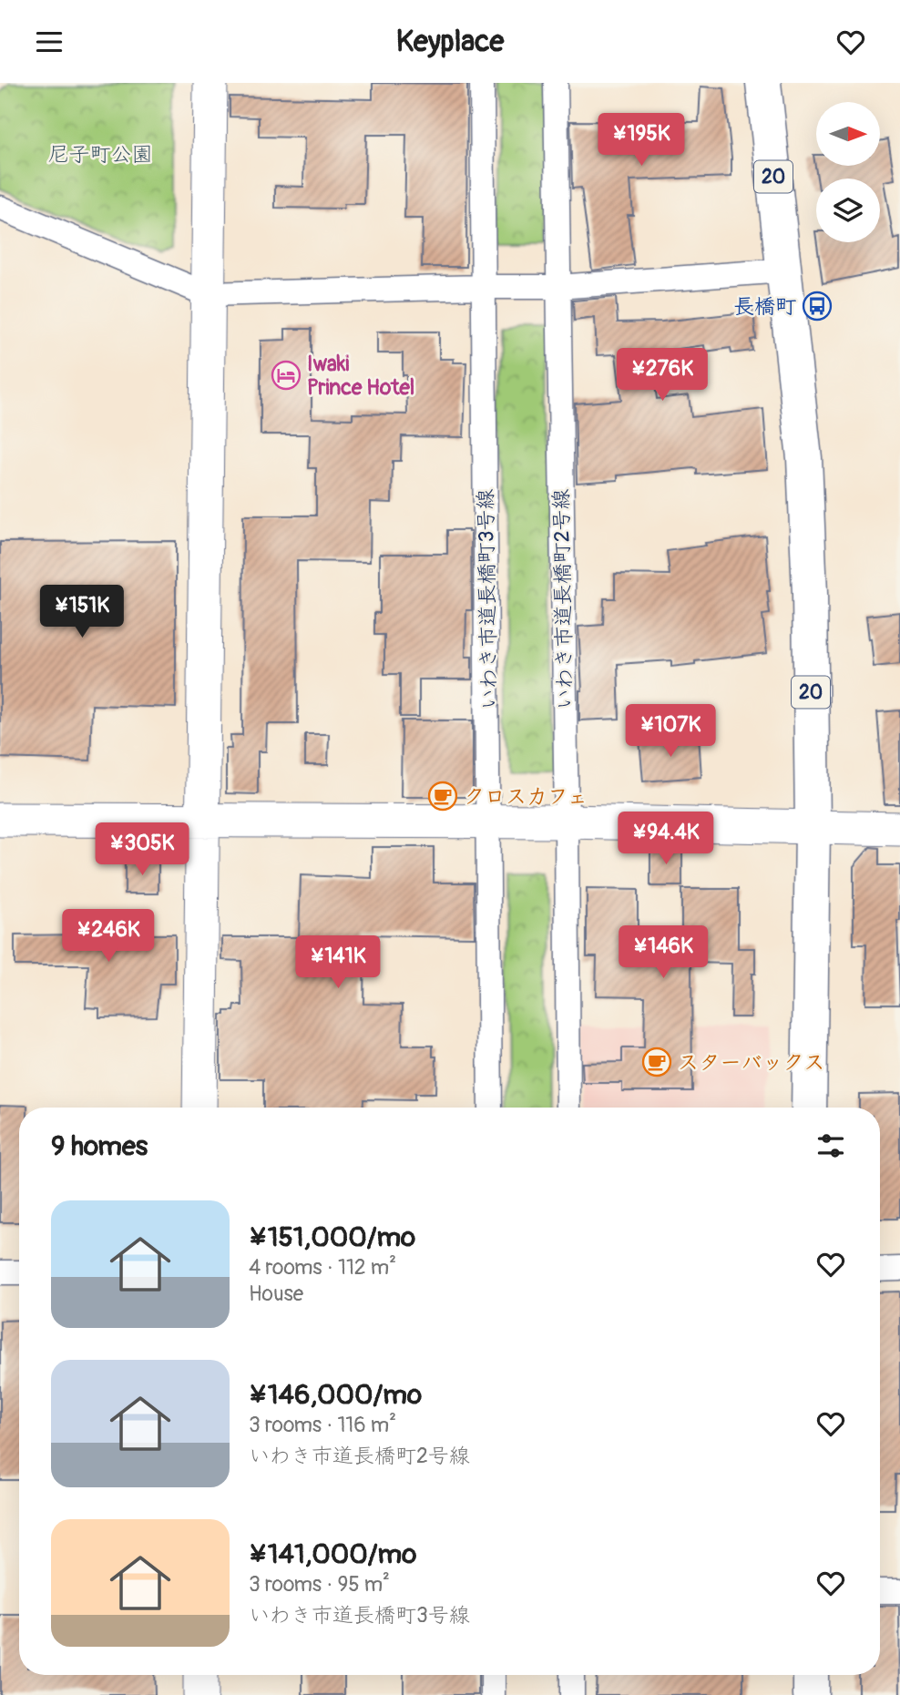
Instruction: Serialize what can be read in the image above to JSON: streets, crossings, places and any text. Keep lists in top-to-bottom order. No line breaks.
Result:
{"streets":{"main road":["20"],"street":["いわき市道長橋町3号線","いわき市道長橋町2号線"]},"parks":["尼子町公園"],"places":{"bus stop":["長橋町"],"hotel":["Iwaki Prince Hotel"],"cafe":["クロスカフェ","スターバックス"]},"north":"right","page":{"header":"Keyplace","price":["¥195K","¥276K","¥151K","¥107K","¥94.4K","¥305K","¥246K","¥146K","¥141K"],"heading":"9 homes","list":[{"name":"¥151,000/mo","note":"4 rooms · 112 m² · House"},{"name":"¥146,000/mo","note":"3 rooms · 116 m² · いわき市道長橋町2号線"},{"name":"¥141,000/mo","note":"3 rooms · 95 m² · いわき市道長橋町3号線"}]}}
